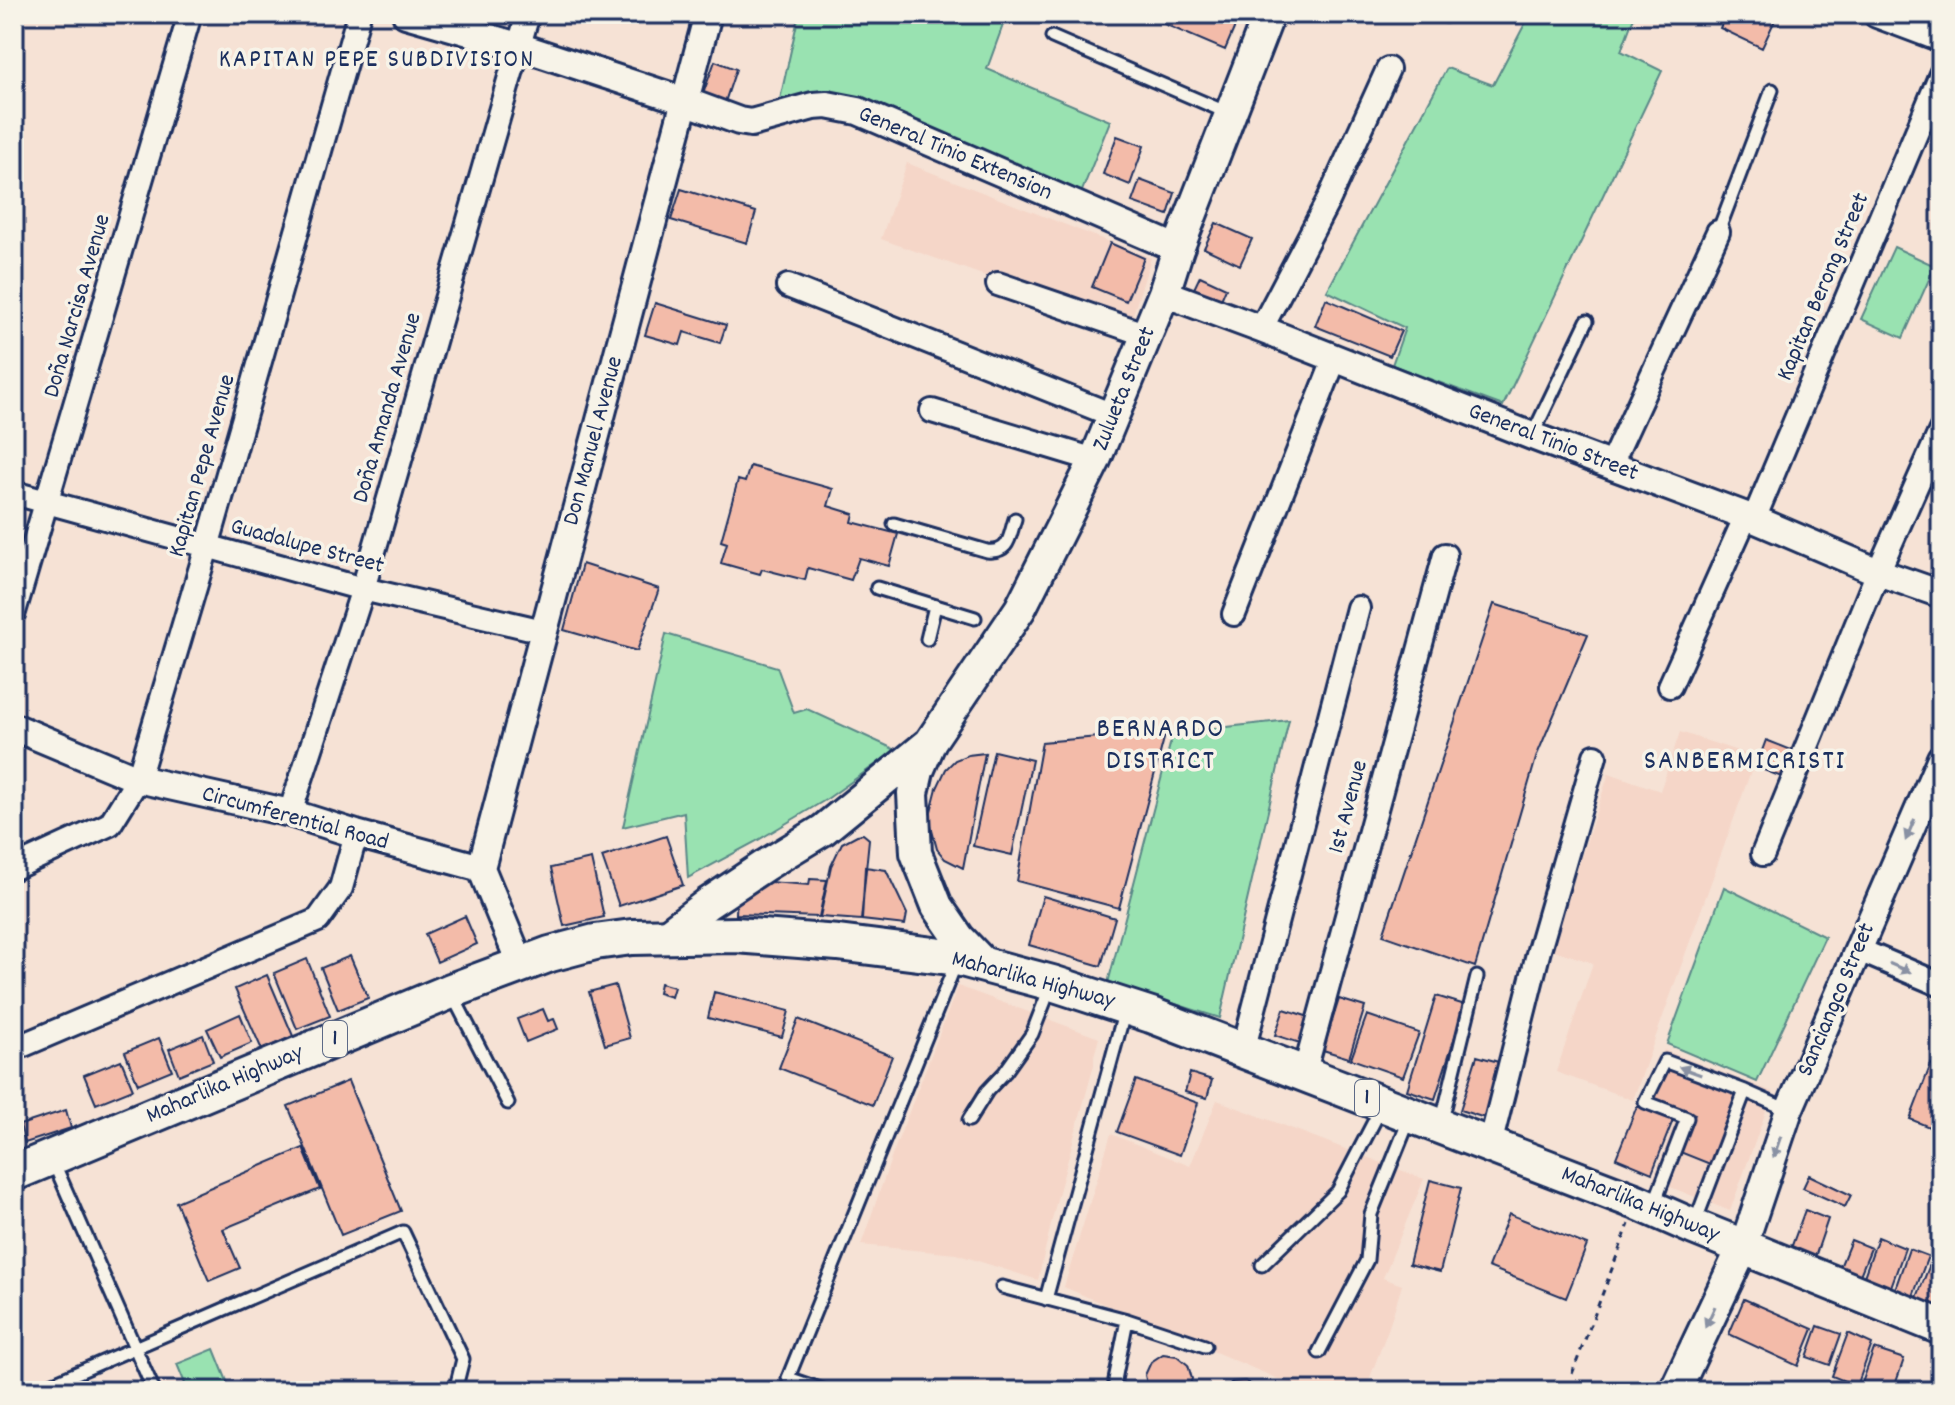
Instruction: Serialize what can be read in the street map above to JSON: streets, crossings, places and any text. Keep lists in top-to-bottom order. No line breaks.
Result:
{"streets":{"main road":["Zulueta Street","Maharlika Highway","1"],"street":["General Tinio Extension","Kapitan Berong Street","Doña Narcisa Avenue","Doña Amanda Avenue","Don Manuel Avenue","General Tinio Street","Kapitan Pepe Avenue","Guadalupe Street","1st Avenue","Circumferential Road","Sanciangco Street"]},"crossings":[["General Tinio Extension","Zulueta Street"],["General Tinio Extension","Doña Amanda Avenue"],["General Tinio Extension","Don Manuel Avenue"],["Kapitan Berong Street","General Tinio Street"],["Doña Narcisa Avenue","Guadalupe Street"],["Zulueta Street","General Tinio Street"],["Zulueta Street","Maharlika Highway"],["Doña Amanda Avenue","Guadalupe Street"],["Doña Amanda Avenue","Circumferential Road"],["Don Manuel Avenue","Guadalupe Street"],["Don Manuel Avenue","Circumferential Road"],["Kapitan Pepe Avenue","Guadalupe Street"],["Kapitan Pepe Avenue","Circumferential Road"],["1st Avenue","Maharlika Highway"],["Maharlika Highway","Sanciangco Street"]],"districts":["KAPITAN PEPE SUBDIVISION","BERNARDO DISTRICT","SANBERMICRISTI"]}
